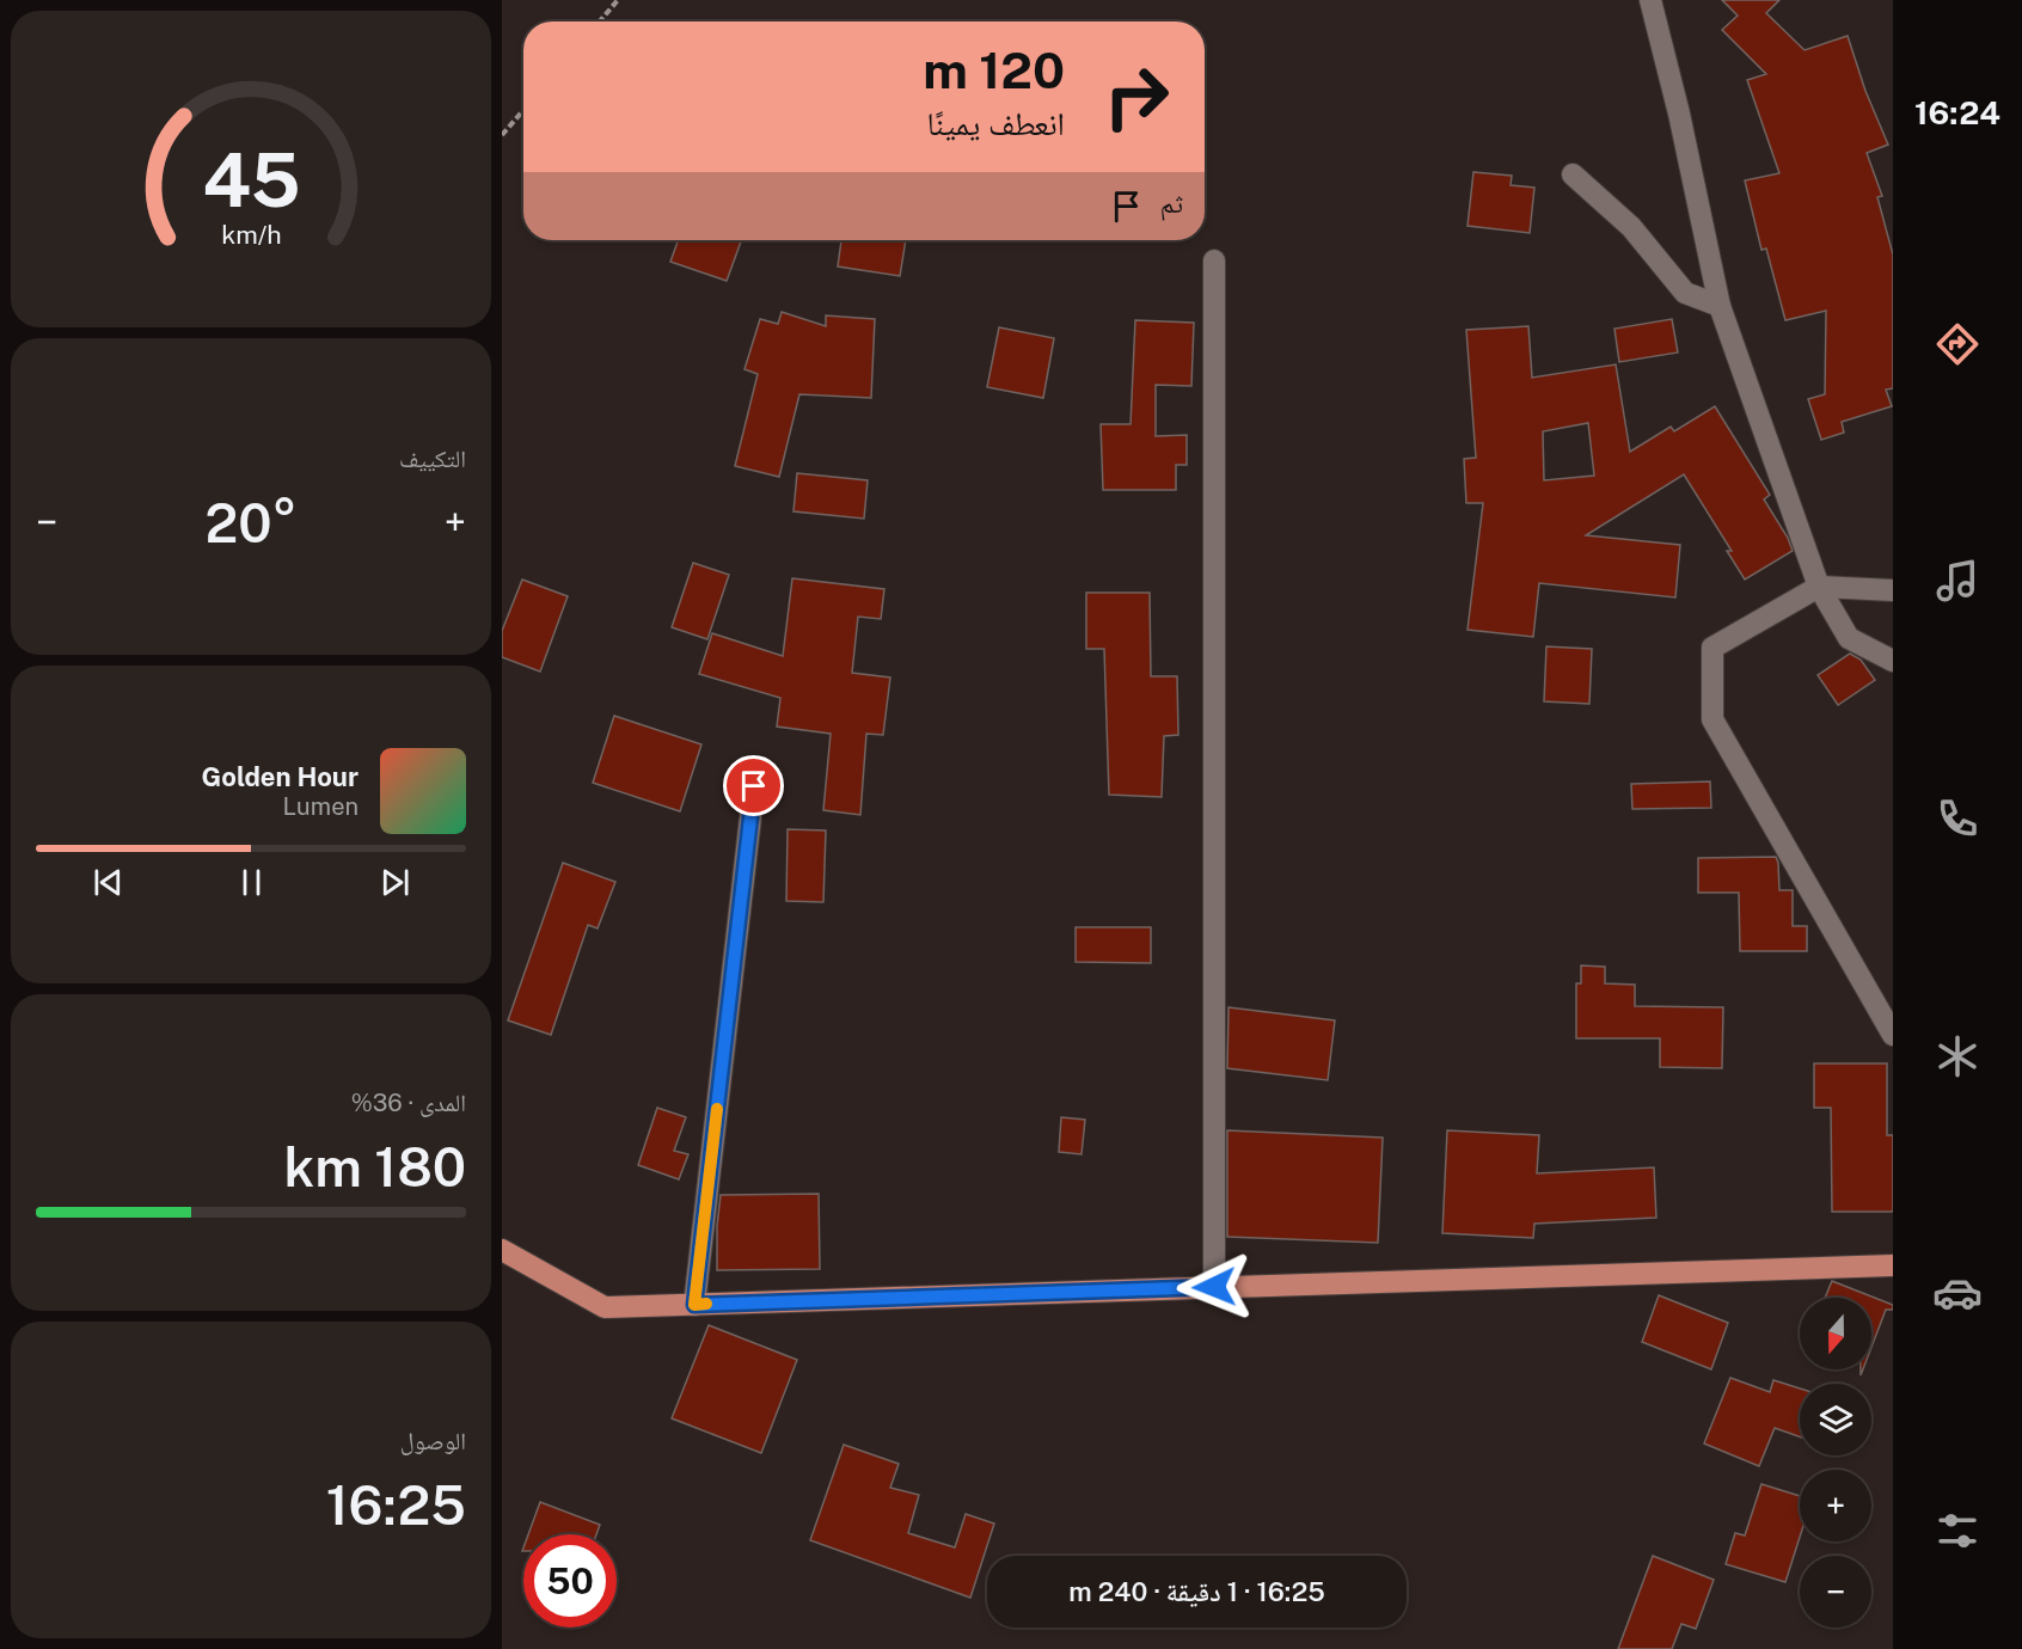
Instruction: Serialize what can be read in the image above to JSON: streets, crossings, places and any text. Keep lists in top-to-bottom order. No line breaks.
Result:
{"north":"bottom","page":{"tabs":"16:24","turn":["120 m","انعطف يمينًا"],"then":"ثم","tile":["التكييف",["المدى · 36%","180 km"],["الوصول","16:25"]],"heat":["−","20°","+"],"song":["Golden Hour","Lumen"],"map_buttons":["+","−"],"limit":"50","trip":"16:25 · 1 دقيقة · 240 m","gauge":["45","km/h"]}}
